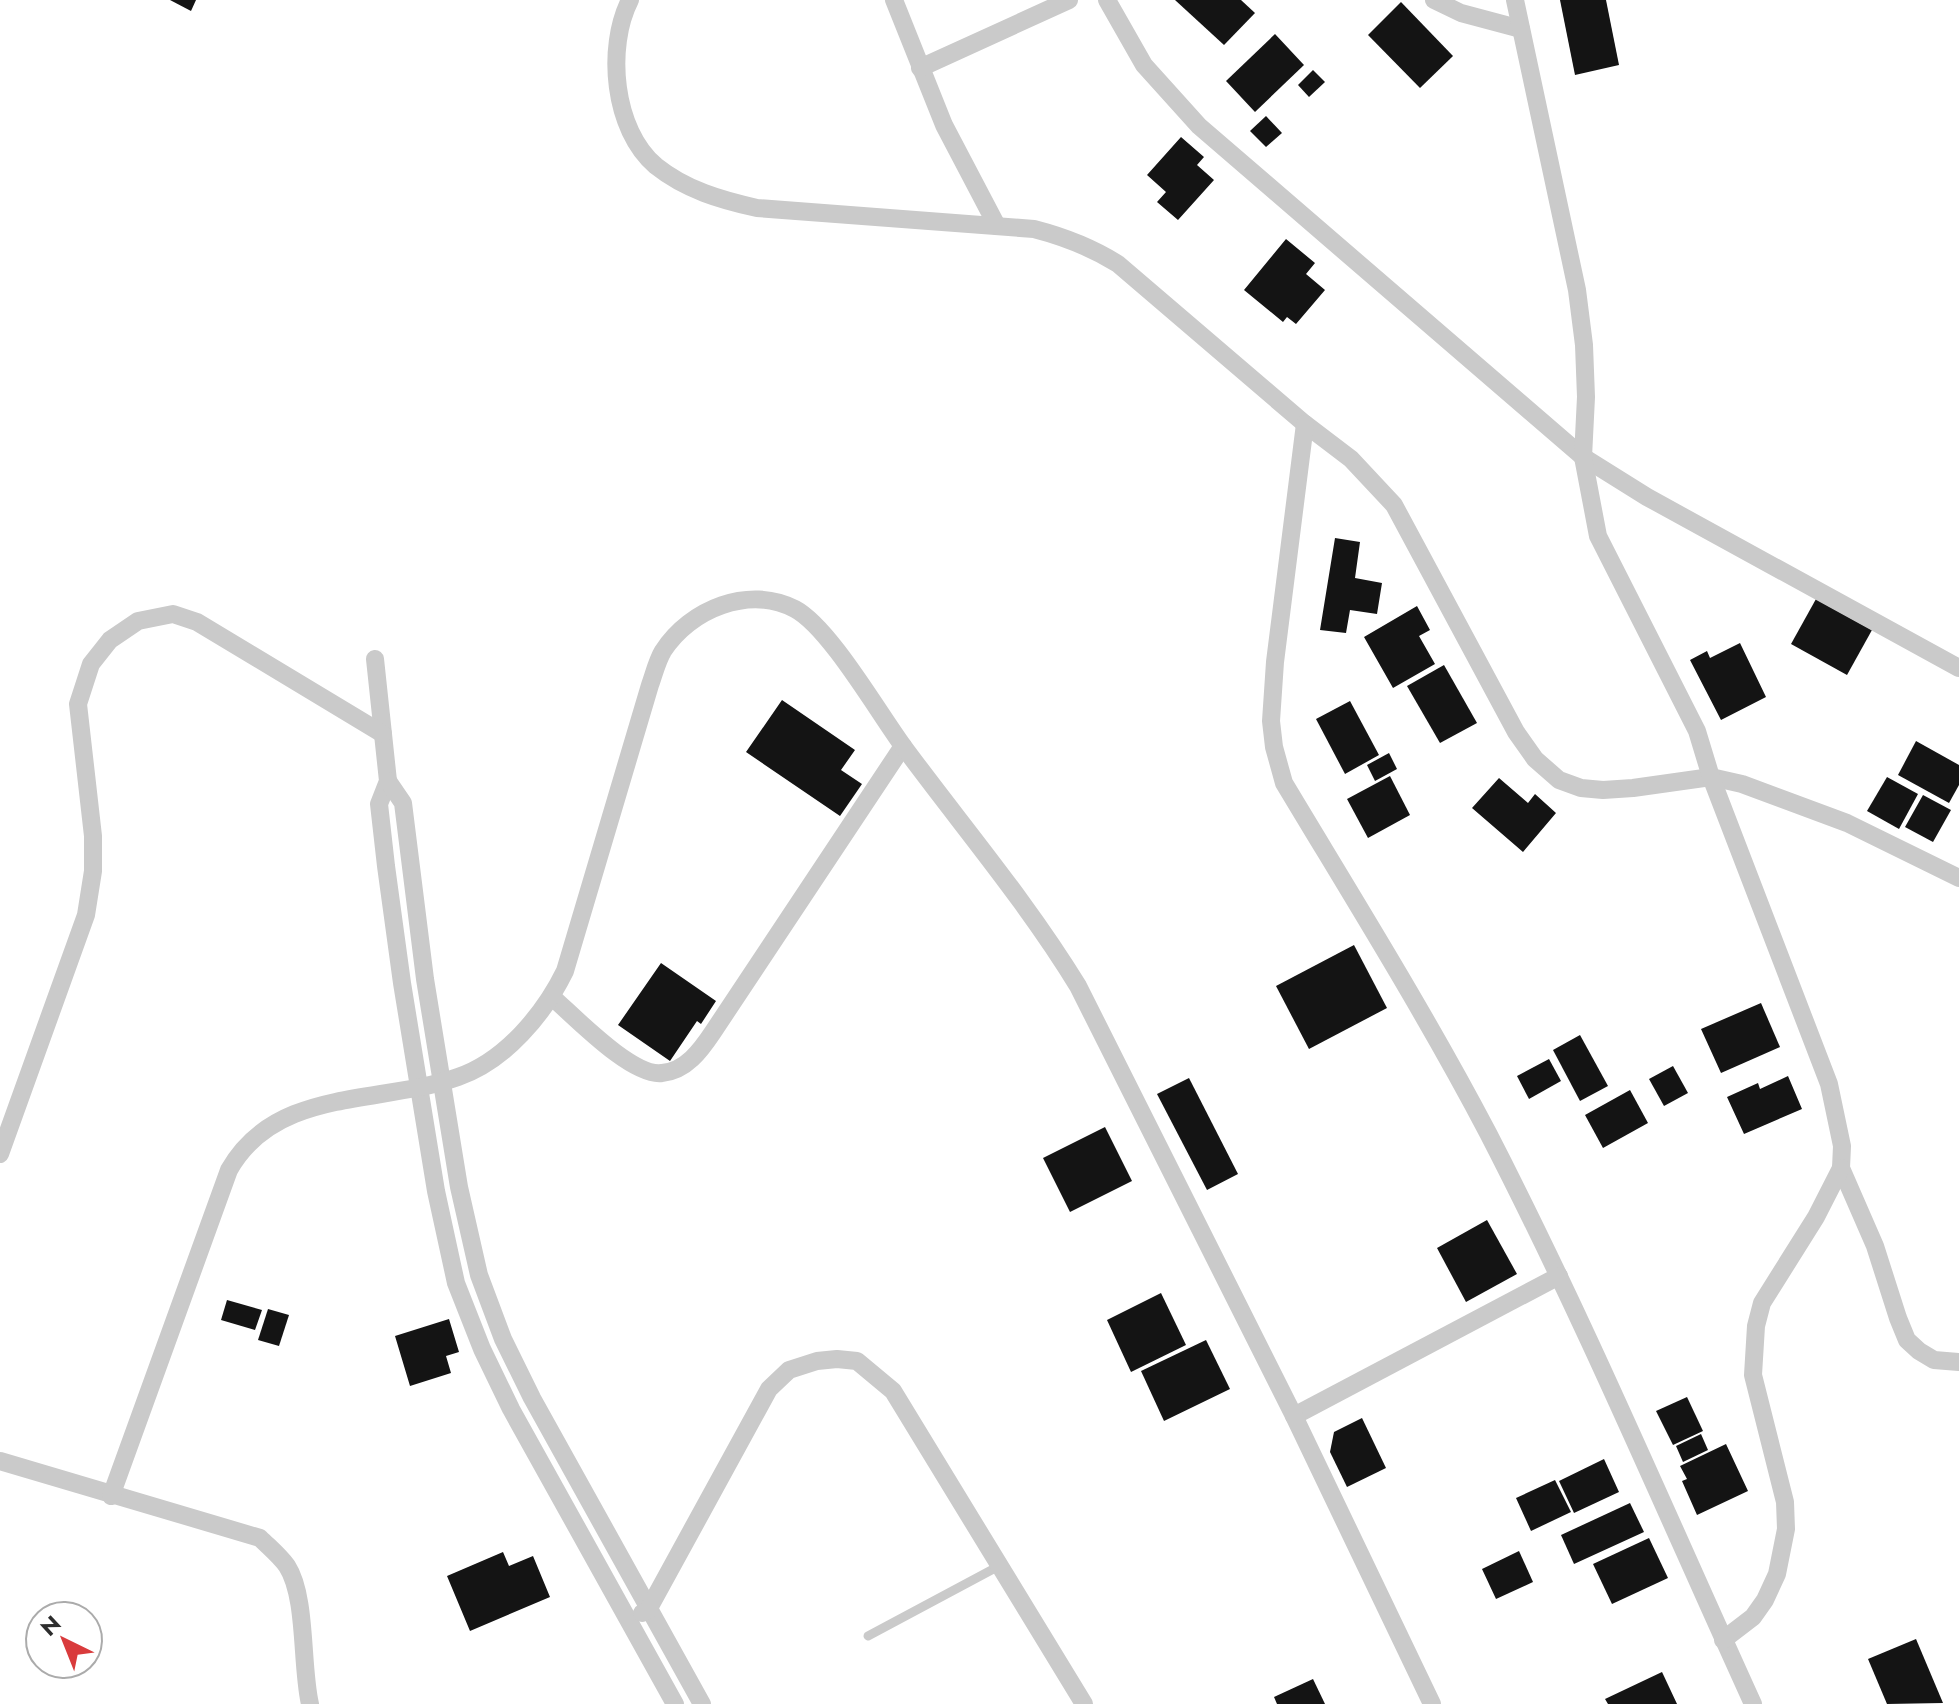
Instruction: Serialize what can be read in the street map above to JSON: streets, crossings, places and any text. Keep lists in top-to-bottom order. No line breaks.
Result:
{"north":"top left"}
